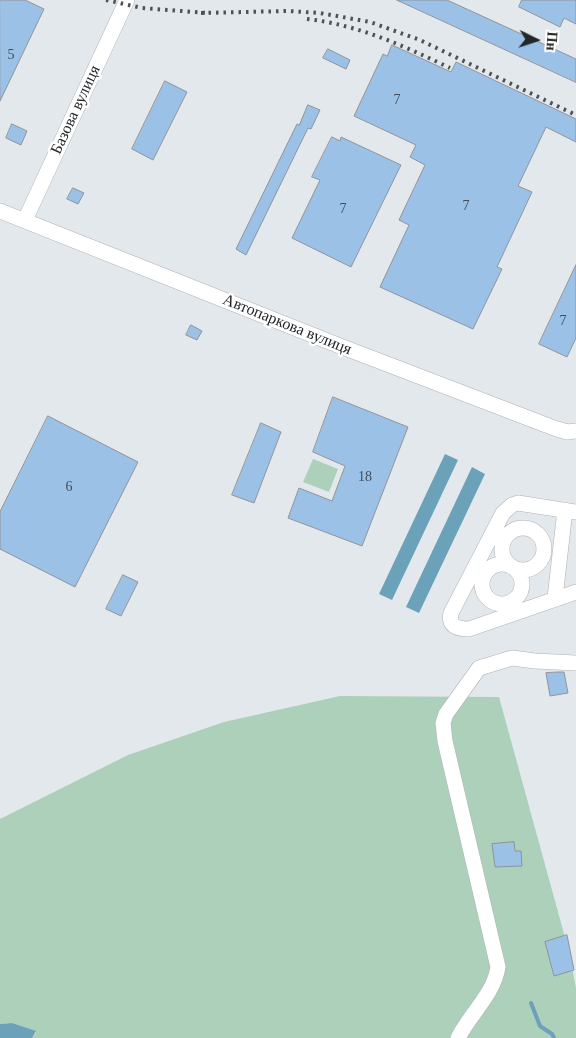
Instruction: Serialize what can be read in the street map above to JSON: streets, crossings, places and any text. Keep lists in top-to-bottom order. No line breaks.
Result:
{"streets":{"street":["Базова вулиця","Автопаркова вулиця"]},"crossings":[["Базова вулиця","Автопаркова вулиця"]],"house_numbers":["5","7","7","7","7","18","6"],"north":"right"}
